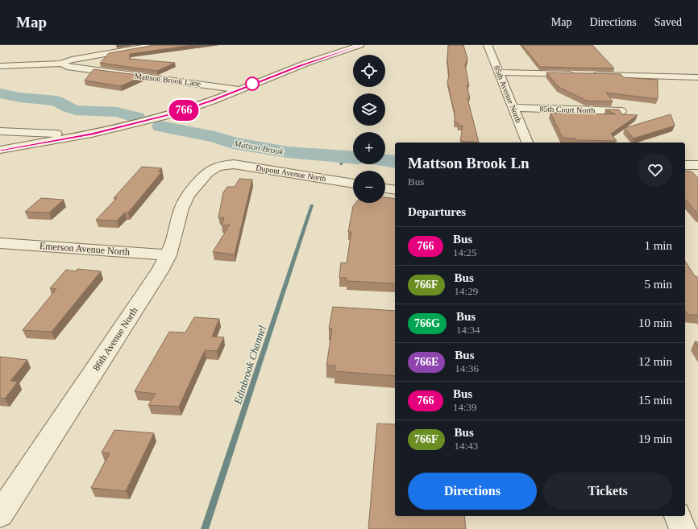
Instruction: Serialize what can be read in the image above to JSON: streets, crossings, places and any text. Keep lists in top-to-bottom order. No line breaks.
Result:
{"streets":{"street":["Mattson Brook Lane","85th Avenue North","85th Court North","Dupont Avenue North","Emerson Avenue North","86th Avenue North"]},"crossings":[["85th Avenue North","85th Court North"],["Dupont Avenue North","86th Avenue North"],["Emerson Avenue North","86th Avenue North"]],"water":["Matson Brook","Edinbrook Channel"],"lines":["bus line 766"],"page":{"header":"Map","nav":["Map","Directions","Saved"],"on_map":"766","map_buttons":["+","−"],"heading":[["Mattson Brook Ln","Bus"],"Departures"],"list":[{"mark":"766","name":"Bus","note":"14:25","value":"1 min"},{"mark":"766F","name":"Bus","note":"14:29","value":"5 min"},{"mark":"766G","name":"Bus","note":"14:34","value":"10 min"},{"mark":"766E","name":"Bus","note":"14:36","value":"12 min"},{"mark":"766","name":"Bus","note":"14:39","value":"15 min"},{"mark":"766F","name":"Bus","note":"14:43","value":"19 min"}],"buttons":["Directions","Tickets"]}}
